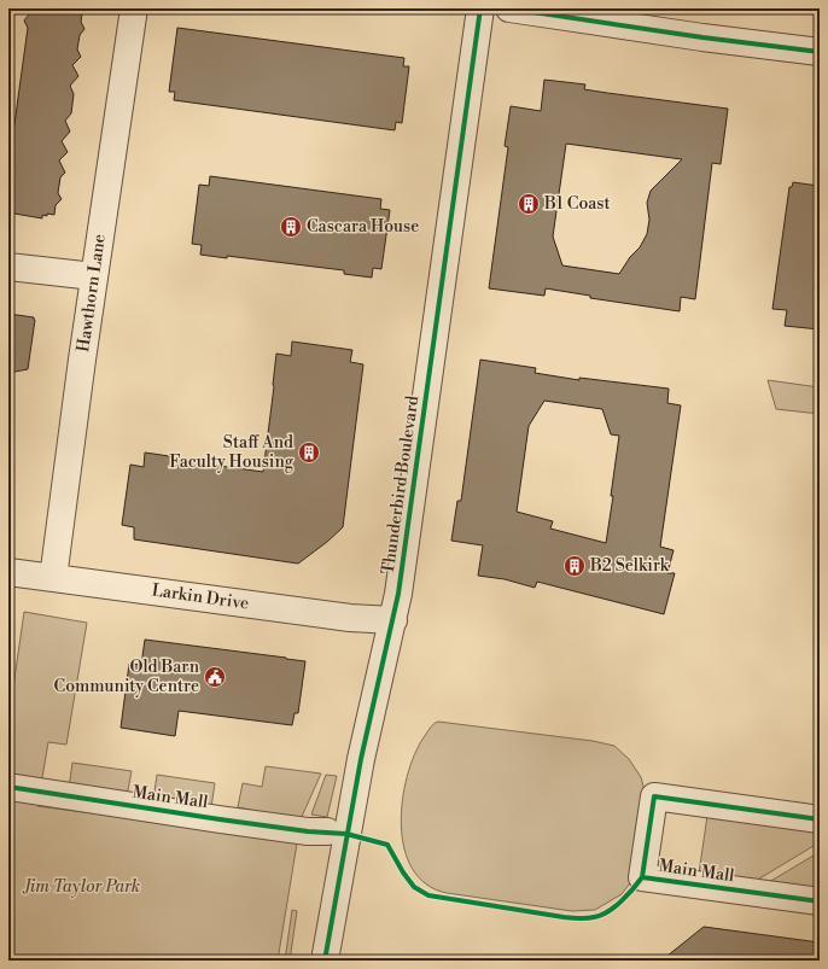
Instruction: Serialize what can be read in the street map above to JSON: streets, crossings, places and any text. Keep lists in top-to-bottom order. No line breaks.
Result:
{"streets":{"street":["Hawthorn Lane","Thunderbird Boulevard","Larkin Drive","Main Mall"]},"crossings":[["Hawthorn Lane","Larkin Drive"],["Thunderbird Boulevard","Larkin Drive"]],"parks":["Jim Taylor Park"],"places":{"building":["B1 Coast","Cascara House","Staff And Faculty Housing","B2 Selkirk"],"public building":["Old Barn Community Centre"]}}
